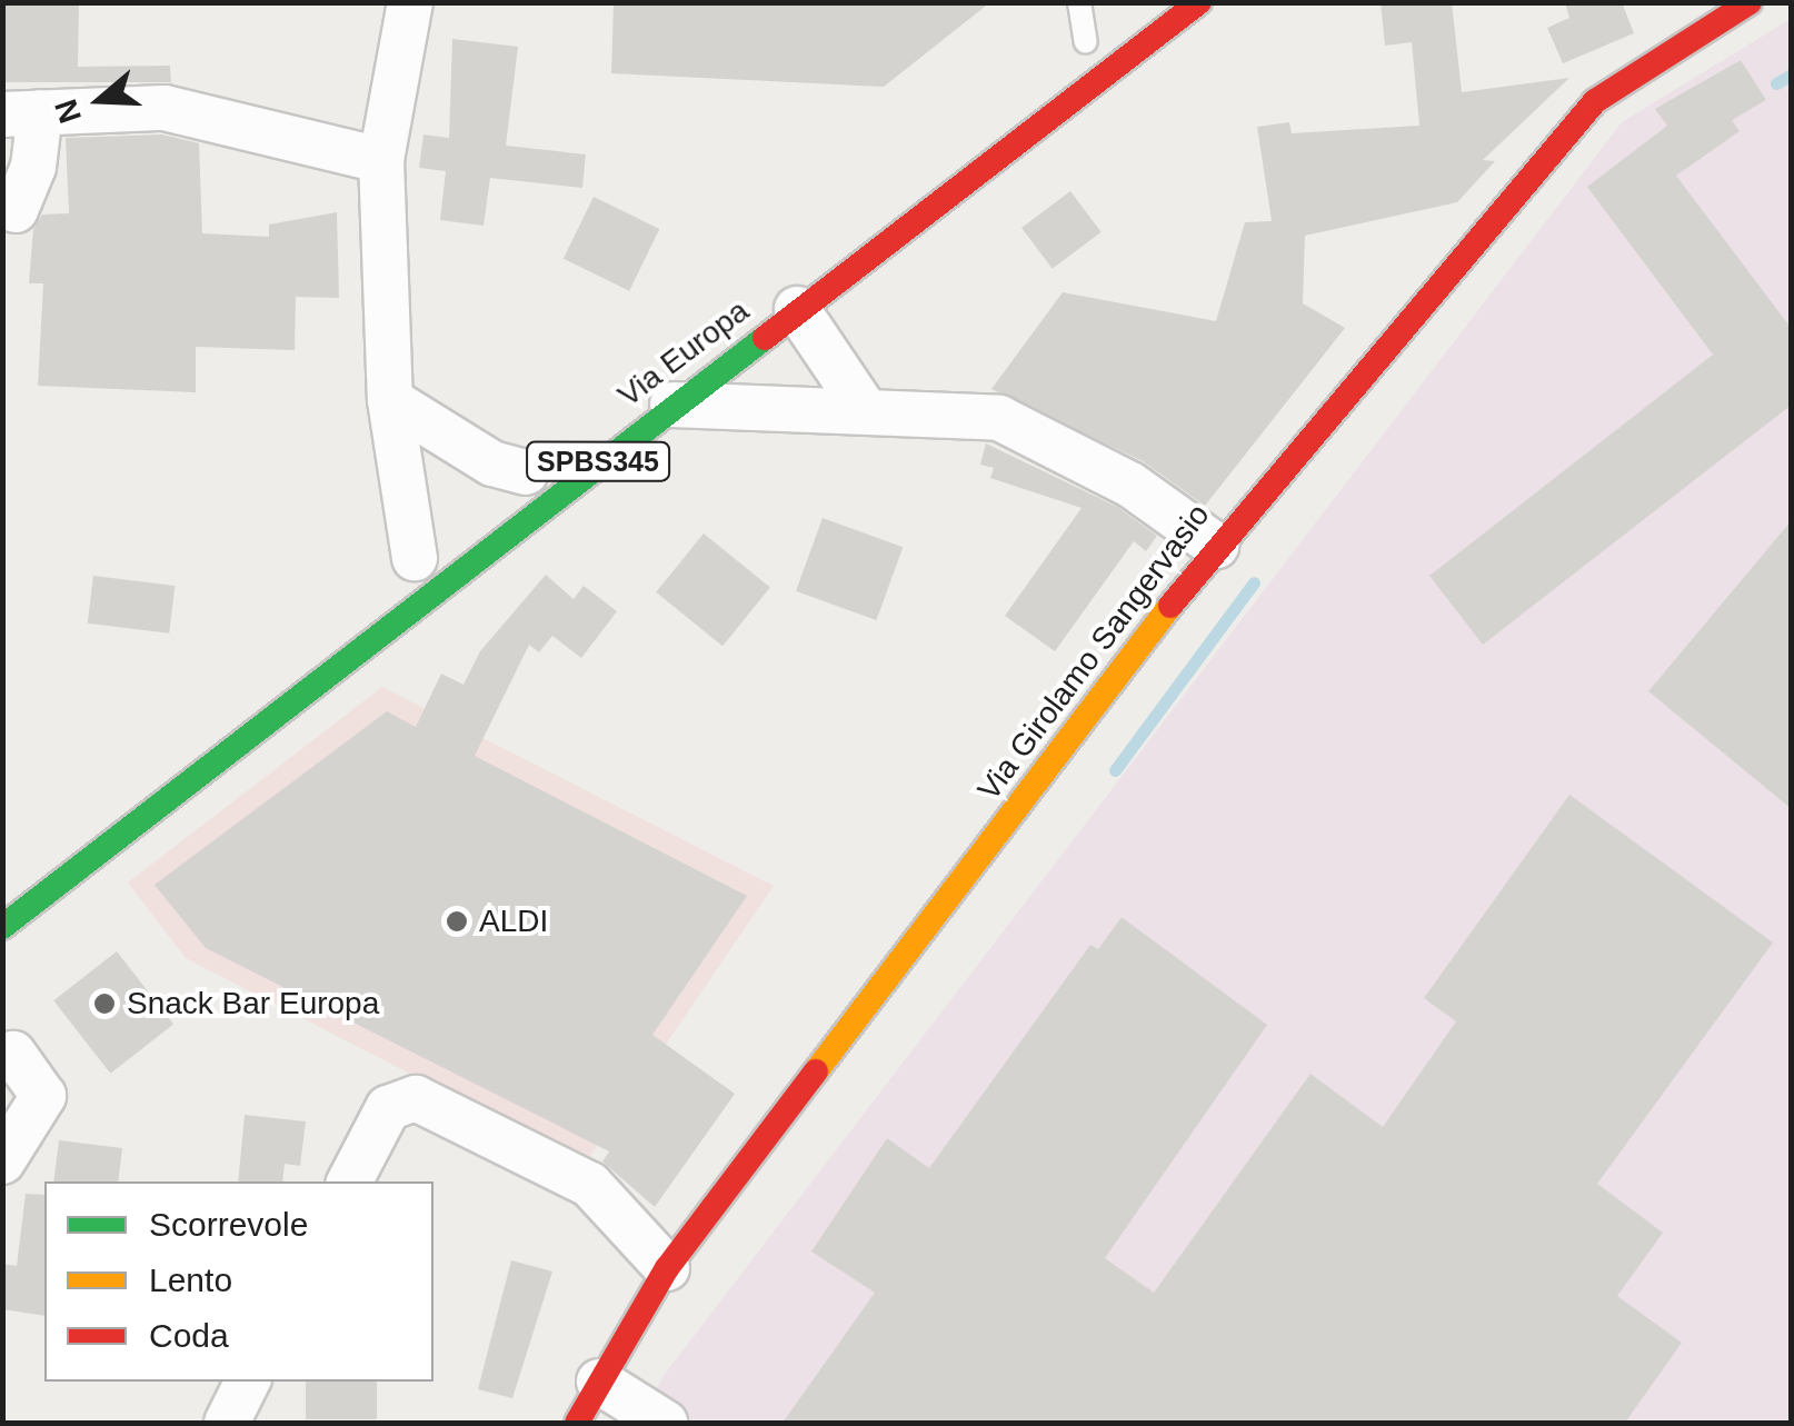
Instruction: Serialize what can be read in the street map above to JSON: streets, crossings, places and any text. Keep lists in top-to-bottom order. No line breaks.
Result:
{"streets":{"street":["Via Europa","SPBS345","Via Girolamo Sangervasio"]},"places":["ALDI","Snack Bar Europa"],"legend":["Scorrevole","Lento","Coda"],"north":"left"}
